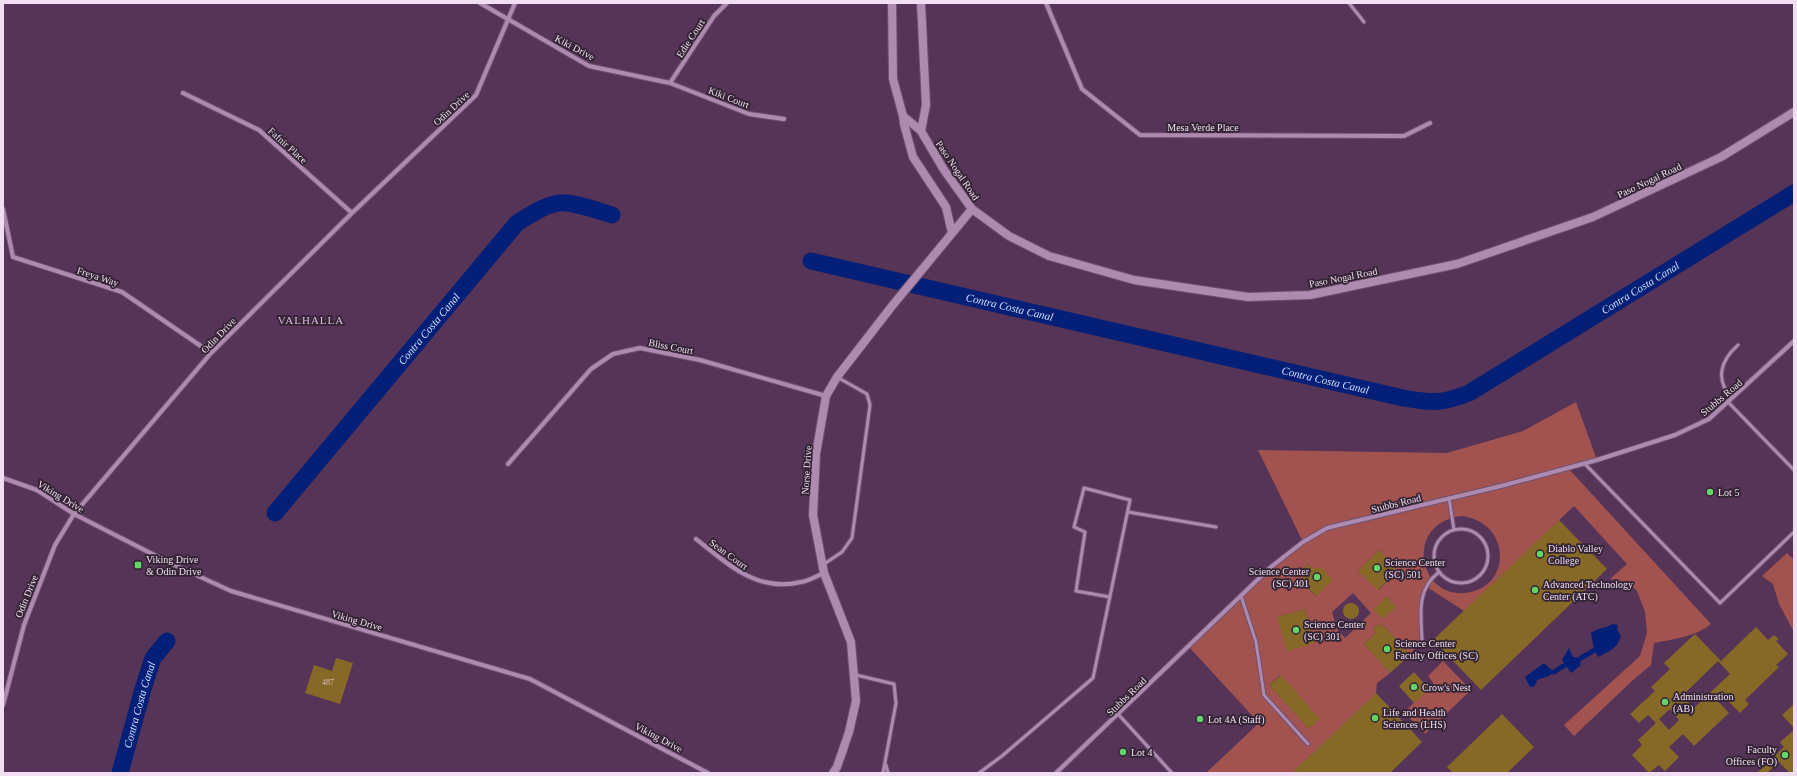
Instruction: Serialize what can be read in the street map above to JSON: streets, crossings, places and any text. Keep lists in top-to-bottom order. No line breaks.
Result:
{"streets":{"street":["Edie Court","Kiki Drive","Kiki Court","Odin Drive","Mesa Verde Place","Fafnir Place","Paso Nogal Road","Freya Way","Bliss Court","Stubbs Road","Norse Drive","Viking Drive","Sean Court"]},"crossings":[["Edie Court","Kiki Drive"],["Edie Court","Kiki Court"],["Kiki Drive","Kiki Court"],["Kiki Drive","Odin Drive"],["Odin Drive","Fafnir Place"],["Odin Drive","Freya Way"],["Odin Drive","Viking Drive"],["Paso Nogal Road","Norse Drive"],["Bliss Court","Norse Drive"],["Norse Drive","Sean Court"]],"districts":["VALHALLA"],"water":["Contra Costa Canal"],"places":{"other":["Lot 5","Diablo Valley College","Science Center (SC) 501","Science Center (SC) 401","Advanced Technology Center (ATC)","Science Center (SC) 301","Science Center Faculty Offices (SC)","Crow's Nest","Administration (AB)","Life and Health Sciences (LHS)","Lot 4A (Staff)","Lot 4","Faculty Offices (FO)"],"transit":["Viking Drive & Odin Drive"]},"house_numbers":["487"]}
